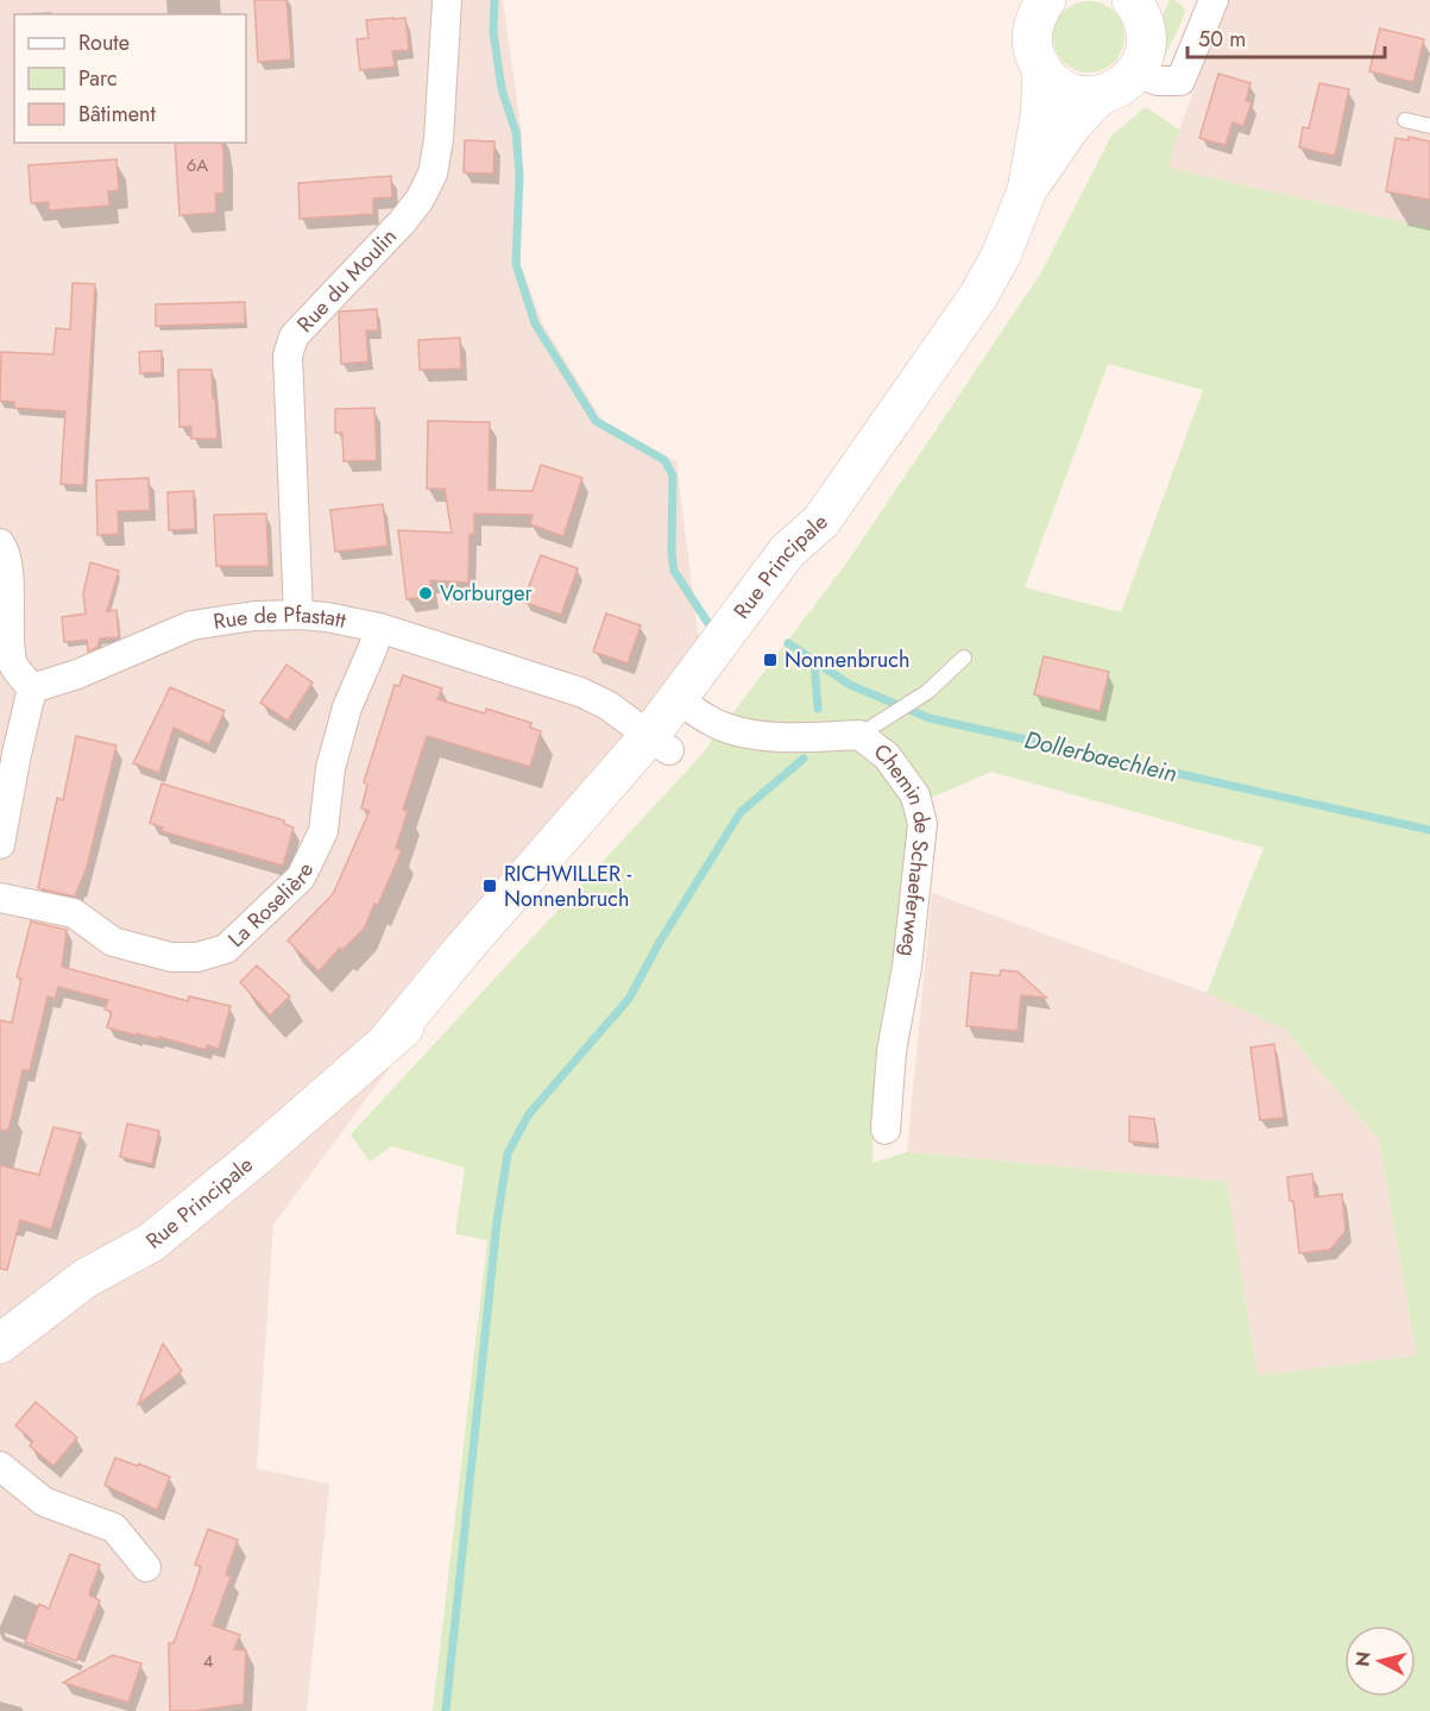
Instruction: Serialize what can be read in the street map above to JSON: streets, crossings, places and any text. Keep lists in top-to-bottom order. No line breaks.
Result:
{"streets":{"main road":["Rue Principale"],"street":["Rue du Moulin","Rue de Pfastatt","Chemin de Schaeferweg","La Roselière"]},"crossings":[["Rue du Moulin","Rue de Pfastatt"],["Rue Principale","Rue de Pfastatt"],["Rue Principale","Chemin de Schaeferweg"],["Rue de Pfastatt","La Roselière"]],"water":["Dollerbaechlein"],"places":{"other":["Vorburger"],"transit":["Nonnenbruch","RICHWILLER - Nonnenbruch"]},"house_numbers":["6A","4"],"legend":["Route","Parc","Bâtiment"],"scale_bar":"50 m","north":"left"}
